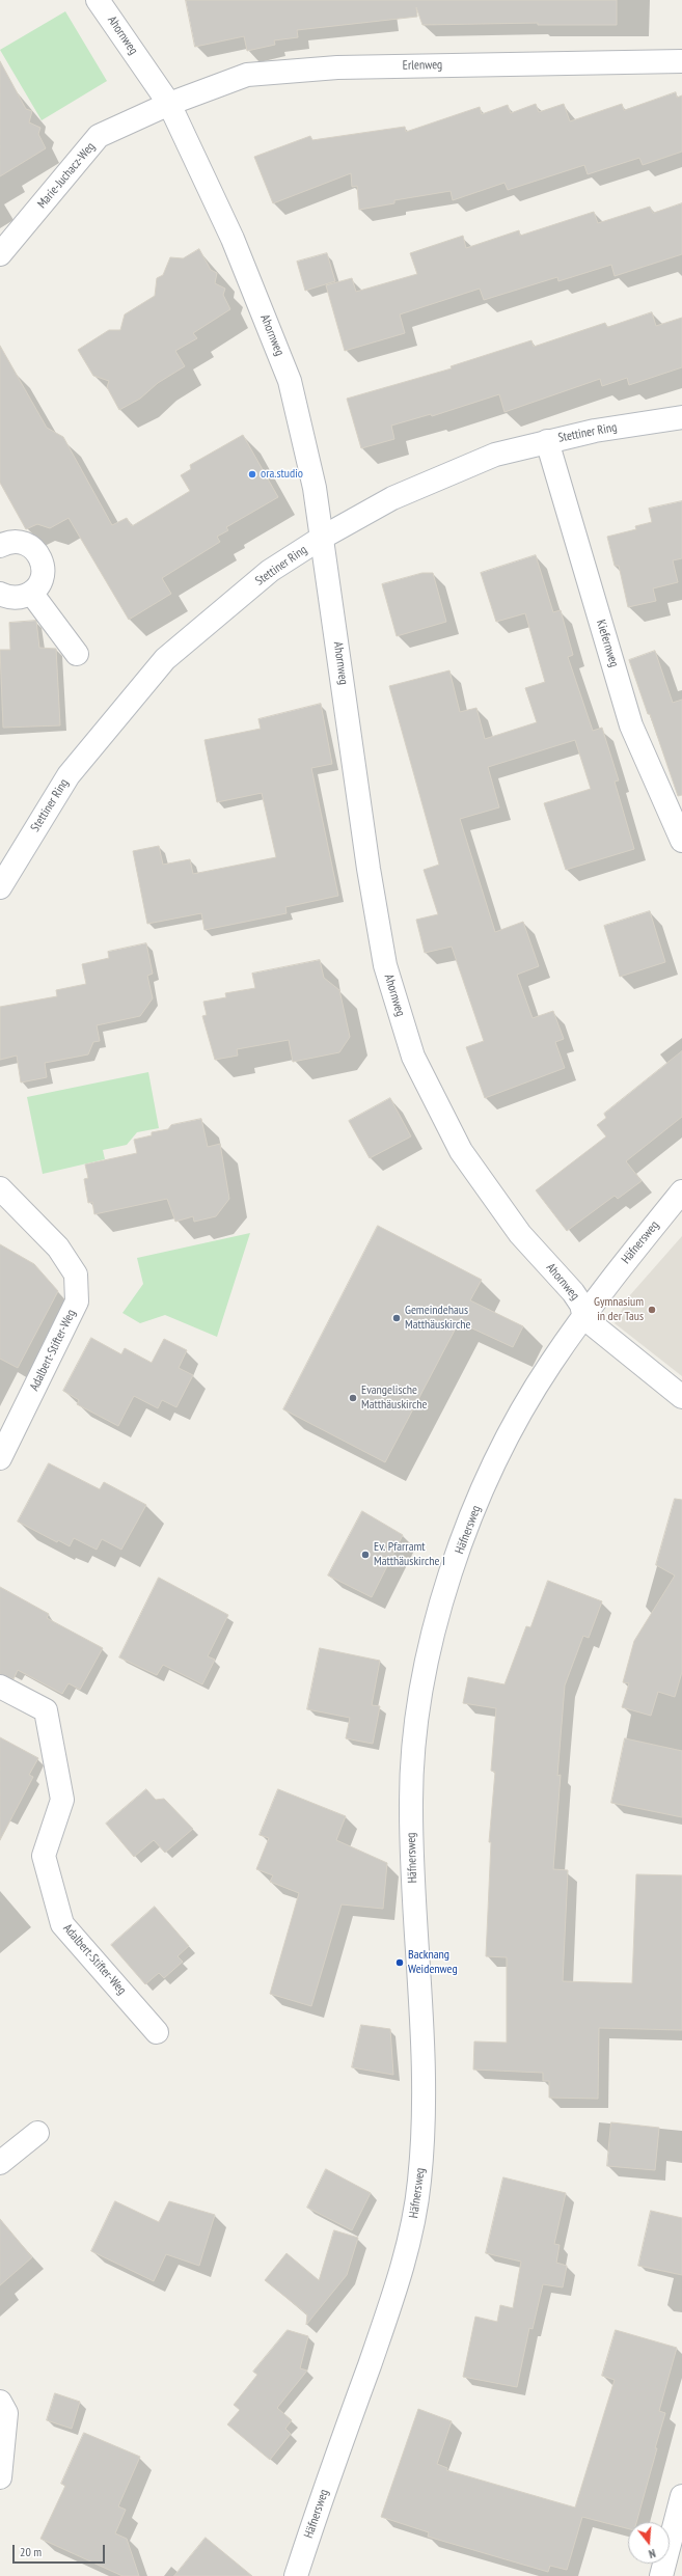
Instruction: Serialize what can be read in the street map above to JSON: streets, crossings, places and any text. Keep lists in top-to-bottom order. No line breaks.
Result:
{"streets":{"street":["Ahornweg","Erlenweg","Marie-Juchacz-Weg","Stettiner Ring","Kiefernweg","Häfnersweg","Adalbert-Stifter-Weg"]},"crossings":[["Ahornweg","Erlenweg"],["Ahornweg","Marie-Juchacz-Weg"],["Ahornweg","Stettiner Ring"],["Ahornweg","Häfnersweg"],["Erlenweg","Marie-Juchacz-Weg"],["Stettiner Ring","Kiefernweg"]],"places":["ora.studio","Gymnasium in der Taus","Gemeindehaus Matthäuskirche","Evangelische Matthäuskirche","Ev. Pfarramt Matthäuskirche I","Backnang Weidenweg"],"scale_bar":"20 m","north":"bottom"}
